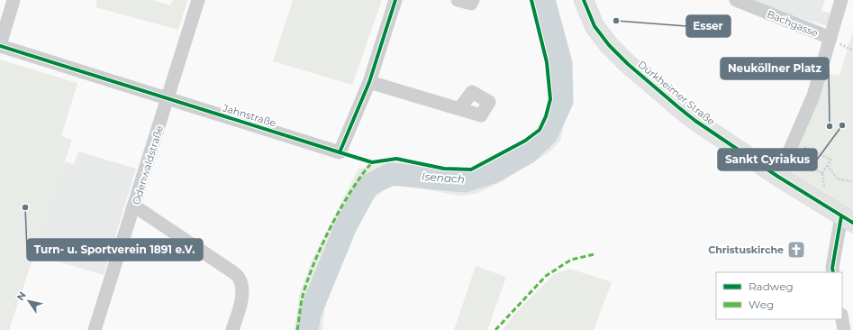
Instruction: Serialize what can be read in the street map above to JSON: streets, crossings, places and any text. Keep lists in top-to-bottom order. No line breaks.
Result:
{"streets":{"main road":["Dürkheimer Straße"],"street":["Bachgasse","Jahnstraße","Odenwaldstraße"]},"crossings":[["Jahnstraße","Odenwaldstraße"]],"water":["Isenach"],"places":{"other":["Esser","Sankt Cyriakus","Neuköllner Platz","Turn- u. Sportverein 1891 e.V."],"church":["Christuskirche"]},"legend":["Radweg","Weg"],"north":"top left"}
